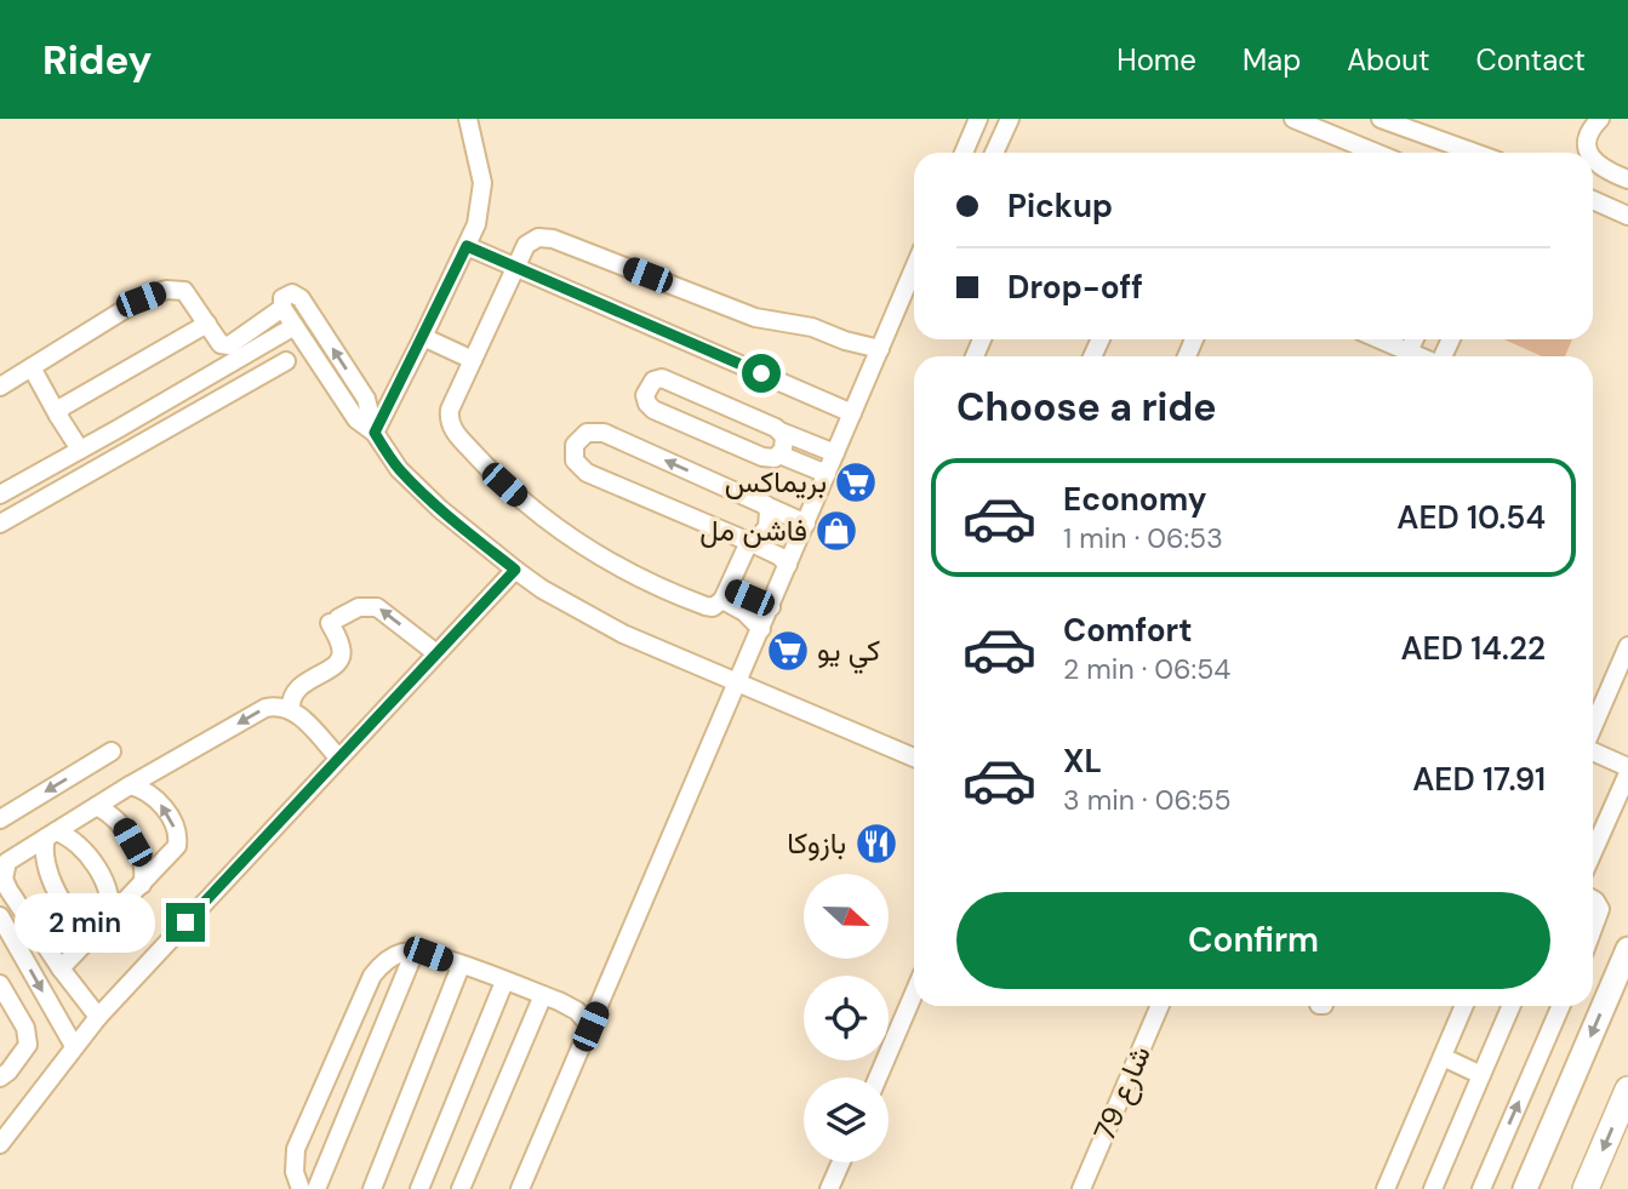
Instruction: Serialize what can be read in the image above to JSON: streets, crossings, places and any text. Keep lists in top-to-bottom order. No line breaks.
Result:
{"streets":{"street":["شارع 79"]},"places":{"supermarket":["بريماكس","كي يو"],"shop":["فاشن مل"],"restaurant":["بازوكا"]},"north":"right","page":{"header":"Ridey","nav":["Home","Map","About","Contact"],"banner":["Pickup","Drop-off"],"heading":"Choose a ride","list":[{"name":"Economy","note":"1 min · 06:53","value":"AED 10.54"},{"name":"Comfort","note":"2 min · 06:54","value":"AED 14.22"},{"name":"XL","note":"3 min · 06:55","value":"AED 17.91"}],"buttons":"Confirm","bubble":"2 min"}}
